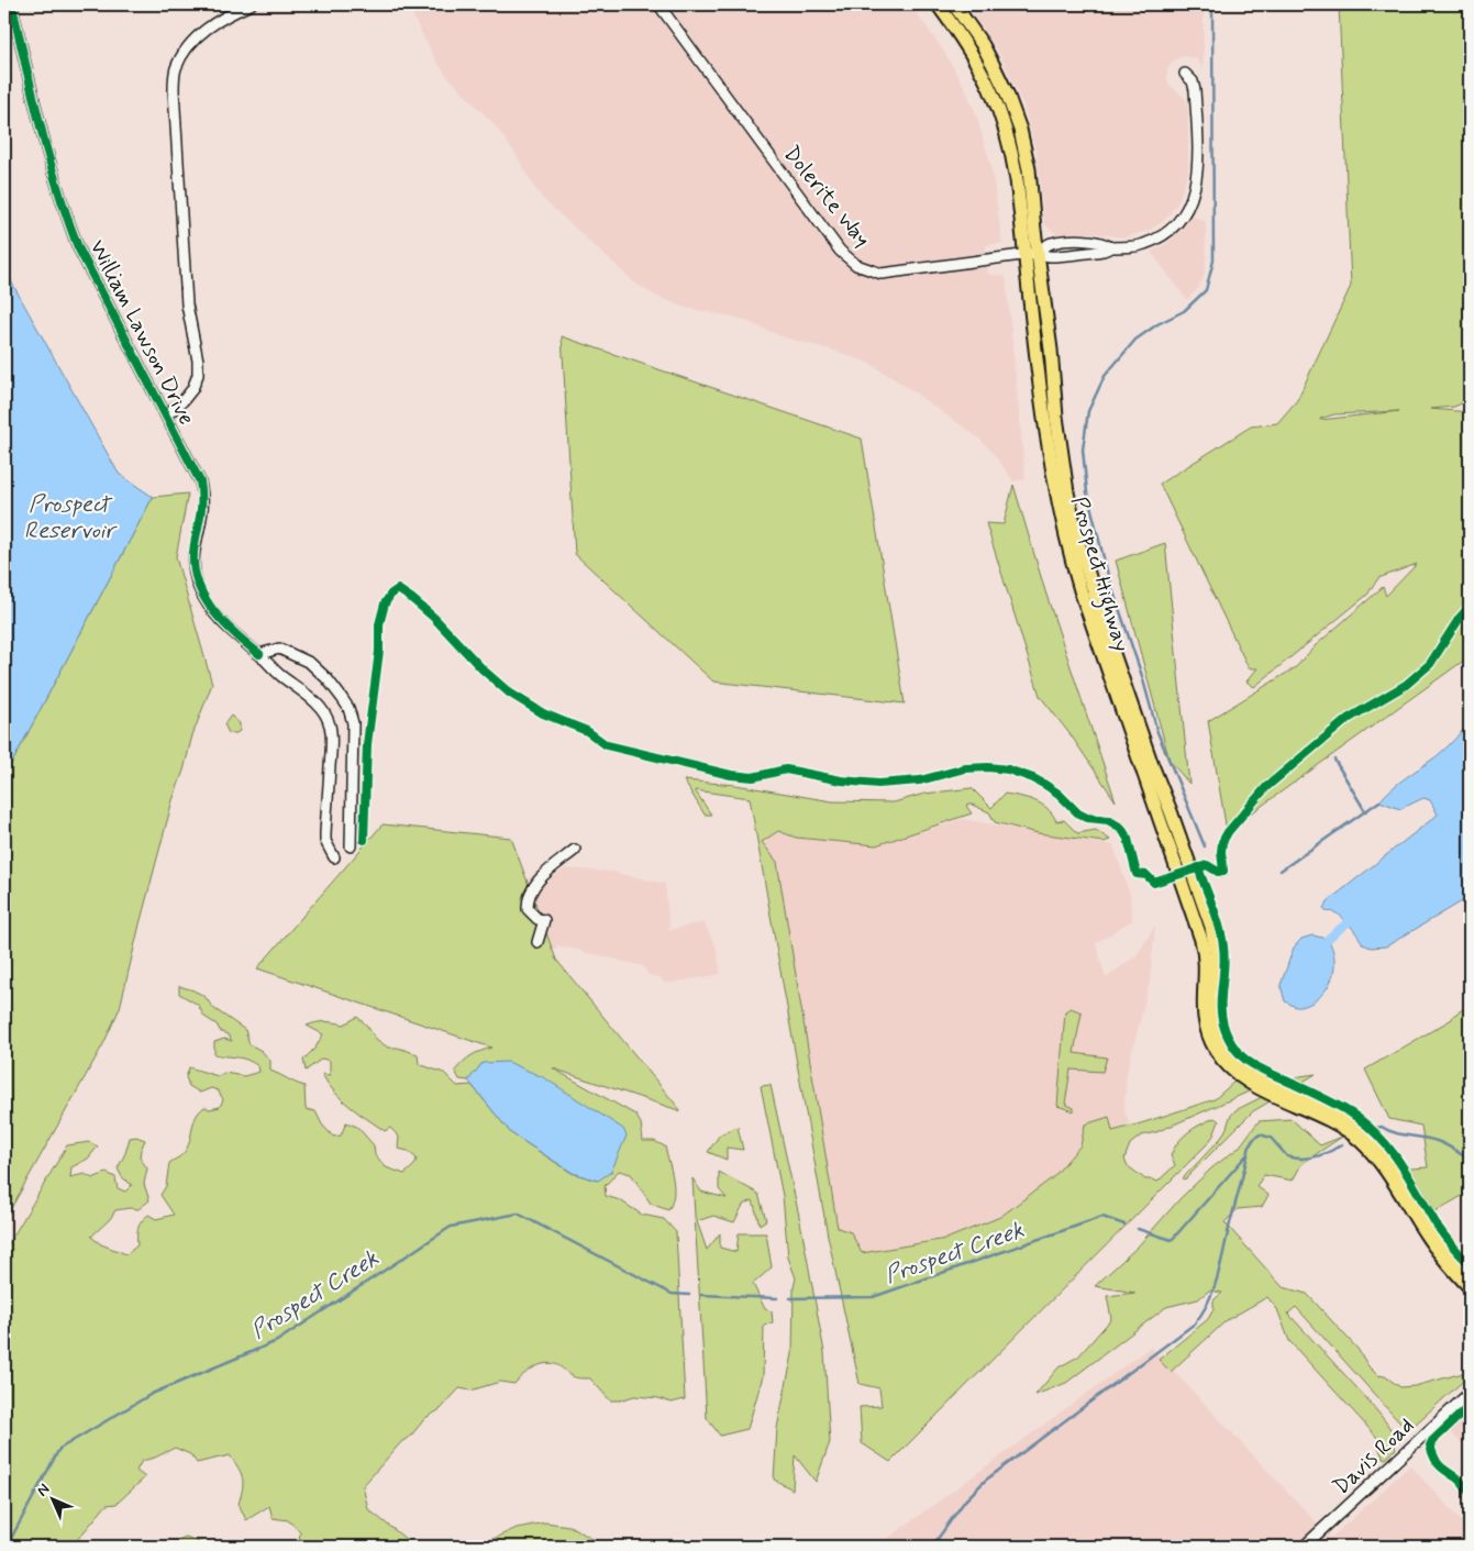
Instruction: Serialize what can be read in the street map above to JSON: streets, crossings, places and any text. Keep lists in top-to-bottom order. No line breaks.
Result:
{"streets":{"main road":["Prospect Highway"],"street":["Dolerite Way","William Lawson Drive","Davis Road"]},"crossings":[["Dolerite Way","Prospect Highway"]],"water":["Prospect Reservoir","Prospect Creek"],"north":"top left"}
